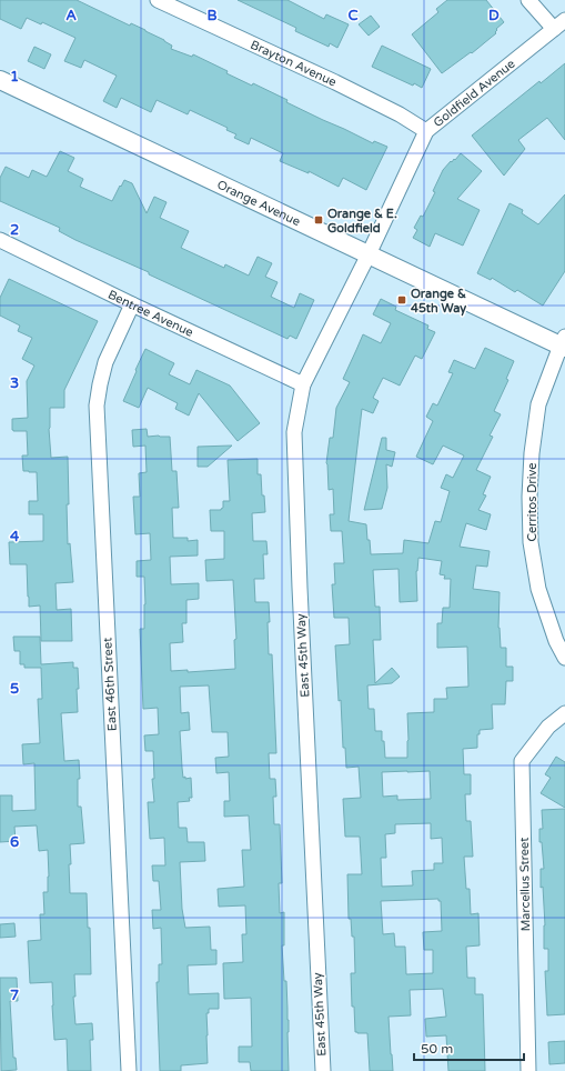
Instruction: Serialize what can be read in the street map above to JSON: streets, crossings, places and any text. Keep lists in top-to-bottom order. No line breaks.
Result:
{"streets":{"street":["Brayton Avenue","Goldfield Avenue","Orange Avenue","Bentree Avenue","Cerritos Drive","East 45th Way","East 46th Street","Marcellus Street"]},"crossings":[["Brayton Avenue","Goldfield Avenue"],["Goldfield Avenue","Orange Avenue"],["Goldfield Avenue","East 45th Way"],["Orange Avenue","Cerritos Drive"],["Orange Avenue","East 45th Way"],["Bentree Avenue","East 45th Way"],["Bentree Avenue","East 46th Street"]],"places":{"transit":["Orange & E. Goldfield","Orange & 45th Way"]},"scale_bar":"50 m","grid":{"columns":["A","B","C","D"],"rows":["1","2","3","4","5","6","7"]}}
